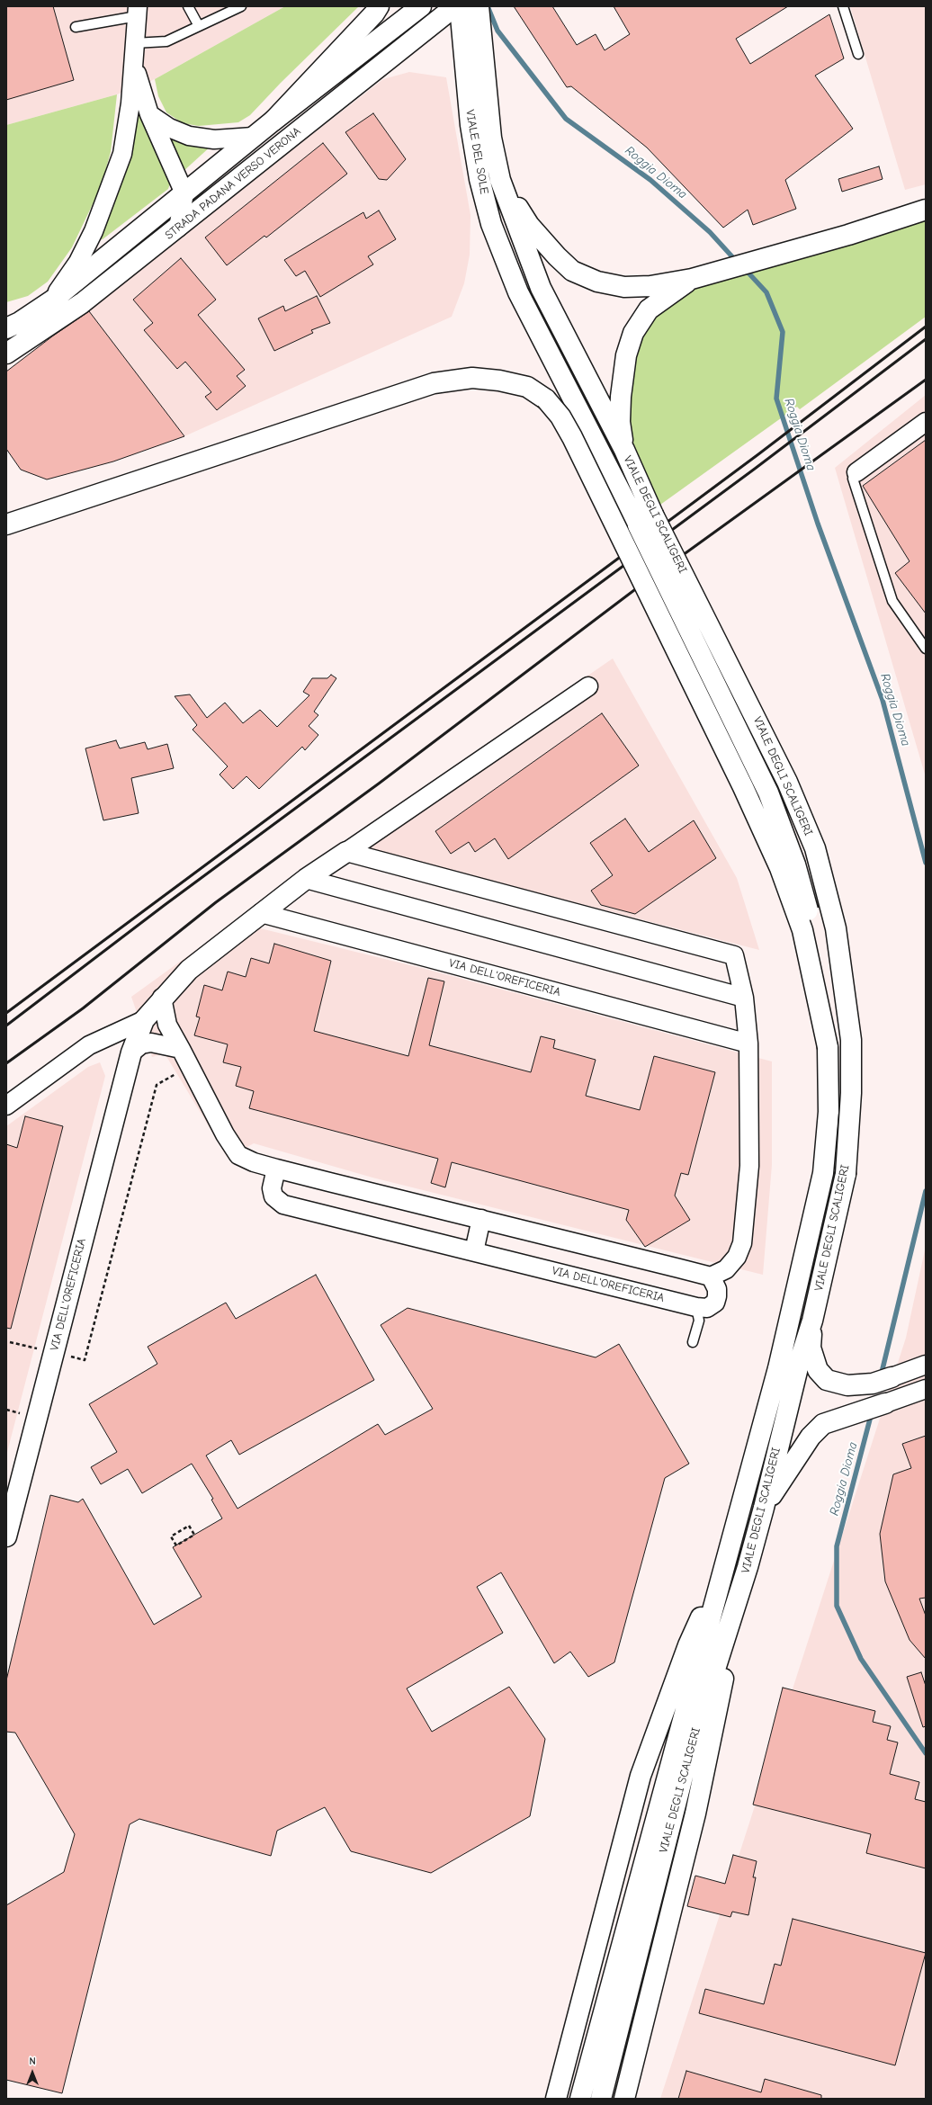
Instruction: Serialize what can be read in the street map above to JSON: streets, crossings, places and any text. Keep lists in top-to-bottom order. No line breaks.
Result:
{"streets":{"main road":["VIALE DEL SOLE","STRADA PADANA VERSO VERONA","VIALE DEGLI SCALIGERI","VIA DELL'OREFICERIA"]},"crossings":[["VIALE DEL SOLE","VIALE DEGLI SCALIGERI"]],"water":["Roggia Dioma"],"north":"top"}
